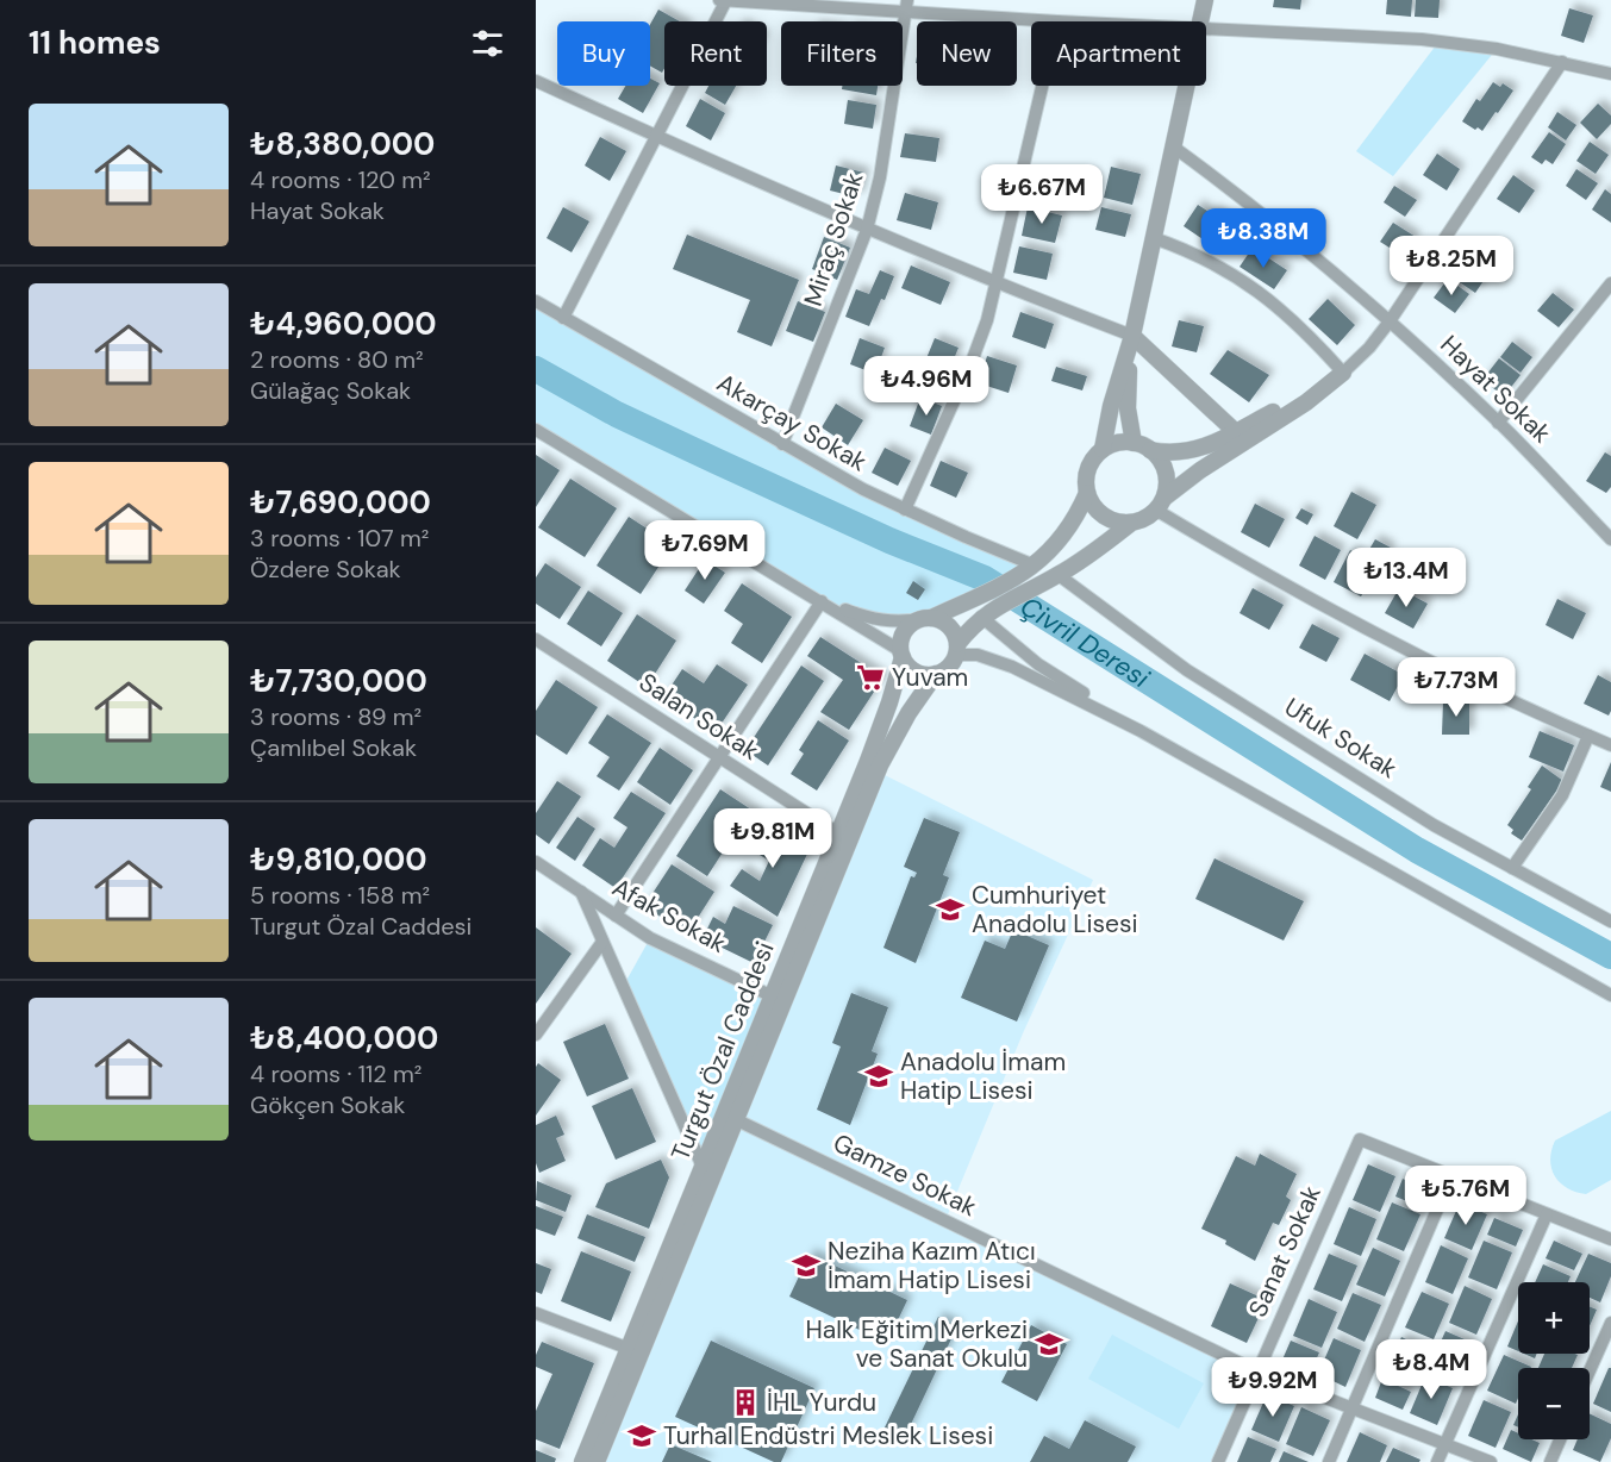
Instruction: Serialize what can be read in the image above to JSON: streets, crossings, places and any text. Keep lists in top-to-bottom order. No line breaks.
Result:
{"streets":{"street":["Miraç Sokak","Hayat Sokak","Akarçay Sokak","Salan Sokak","Ufuk Sokak","Afak Sokak","Turgut Özal Caddesi","Gamze Sokak","Sanat Sokak"]},"crossings":[["Miraç Sokak","Akarçay Sokak"],["Salan Sokak","Turgut Özal Caddesi"],["Afak Sokak","Turgut Özal Caddesi"],["Turgut Özal Caddesi","Gamze Sokak"],["Gamze Sokak","Sanat Sokak"]],"water":["Çivril Deresi"],"places":{"supermarket":["Yuvam"],"school or university":["Cumhuriyet Anadolu Lisesi","Anadolu İmam Hatip Lisesi","Neziha Kazım Atıcı İmam Hatip Lisesi","Halk Eğitim Merkezi ve Sanat Okulu","Turhal Endüstri Meslek Lisesi"],"building":["İHL Yurdu"]},"page":{"heading":"11 homes","chip":["Buy","Rent","Filters","New","Apartment"],"list":[{"name":"₺8,380,000","note":"4 rooms · 120 m² · Hayat Sokak"},{"name":"₺4,960,000","note":"2 rooms · 80 m² · Gülağaç Sokak"},{"name":"₺7,690,000","note":"3 rooms · 107 m² · Özdere Sokak"},{"name":"₺7,730,000","note":"3 rooms · 89 m² · Çamlıbel Sokak"},{"name":"₺9,810,000","note":"5 rooms · 158 m² · Turgut Özal Caddesi"},{"name":"₺8,400,000","note":"4 rooms · 112 m² · Gökçen Sokak"}],"price":["₺6.67M","₺8.38M","₺8.25M","₺4.96M","₺7.69M","₺13.4M","₺7.73M","₺9.81M","₺5.76M","₺8.4M","₺9.92M"],"map_buttons":["+","−"]}}
